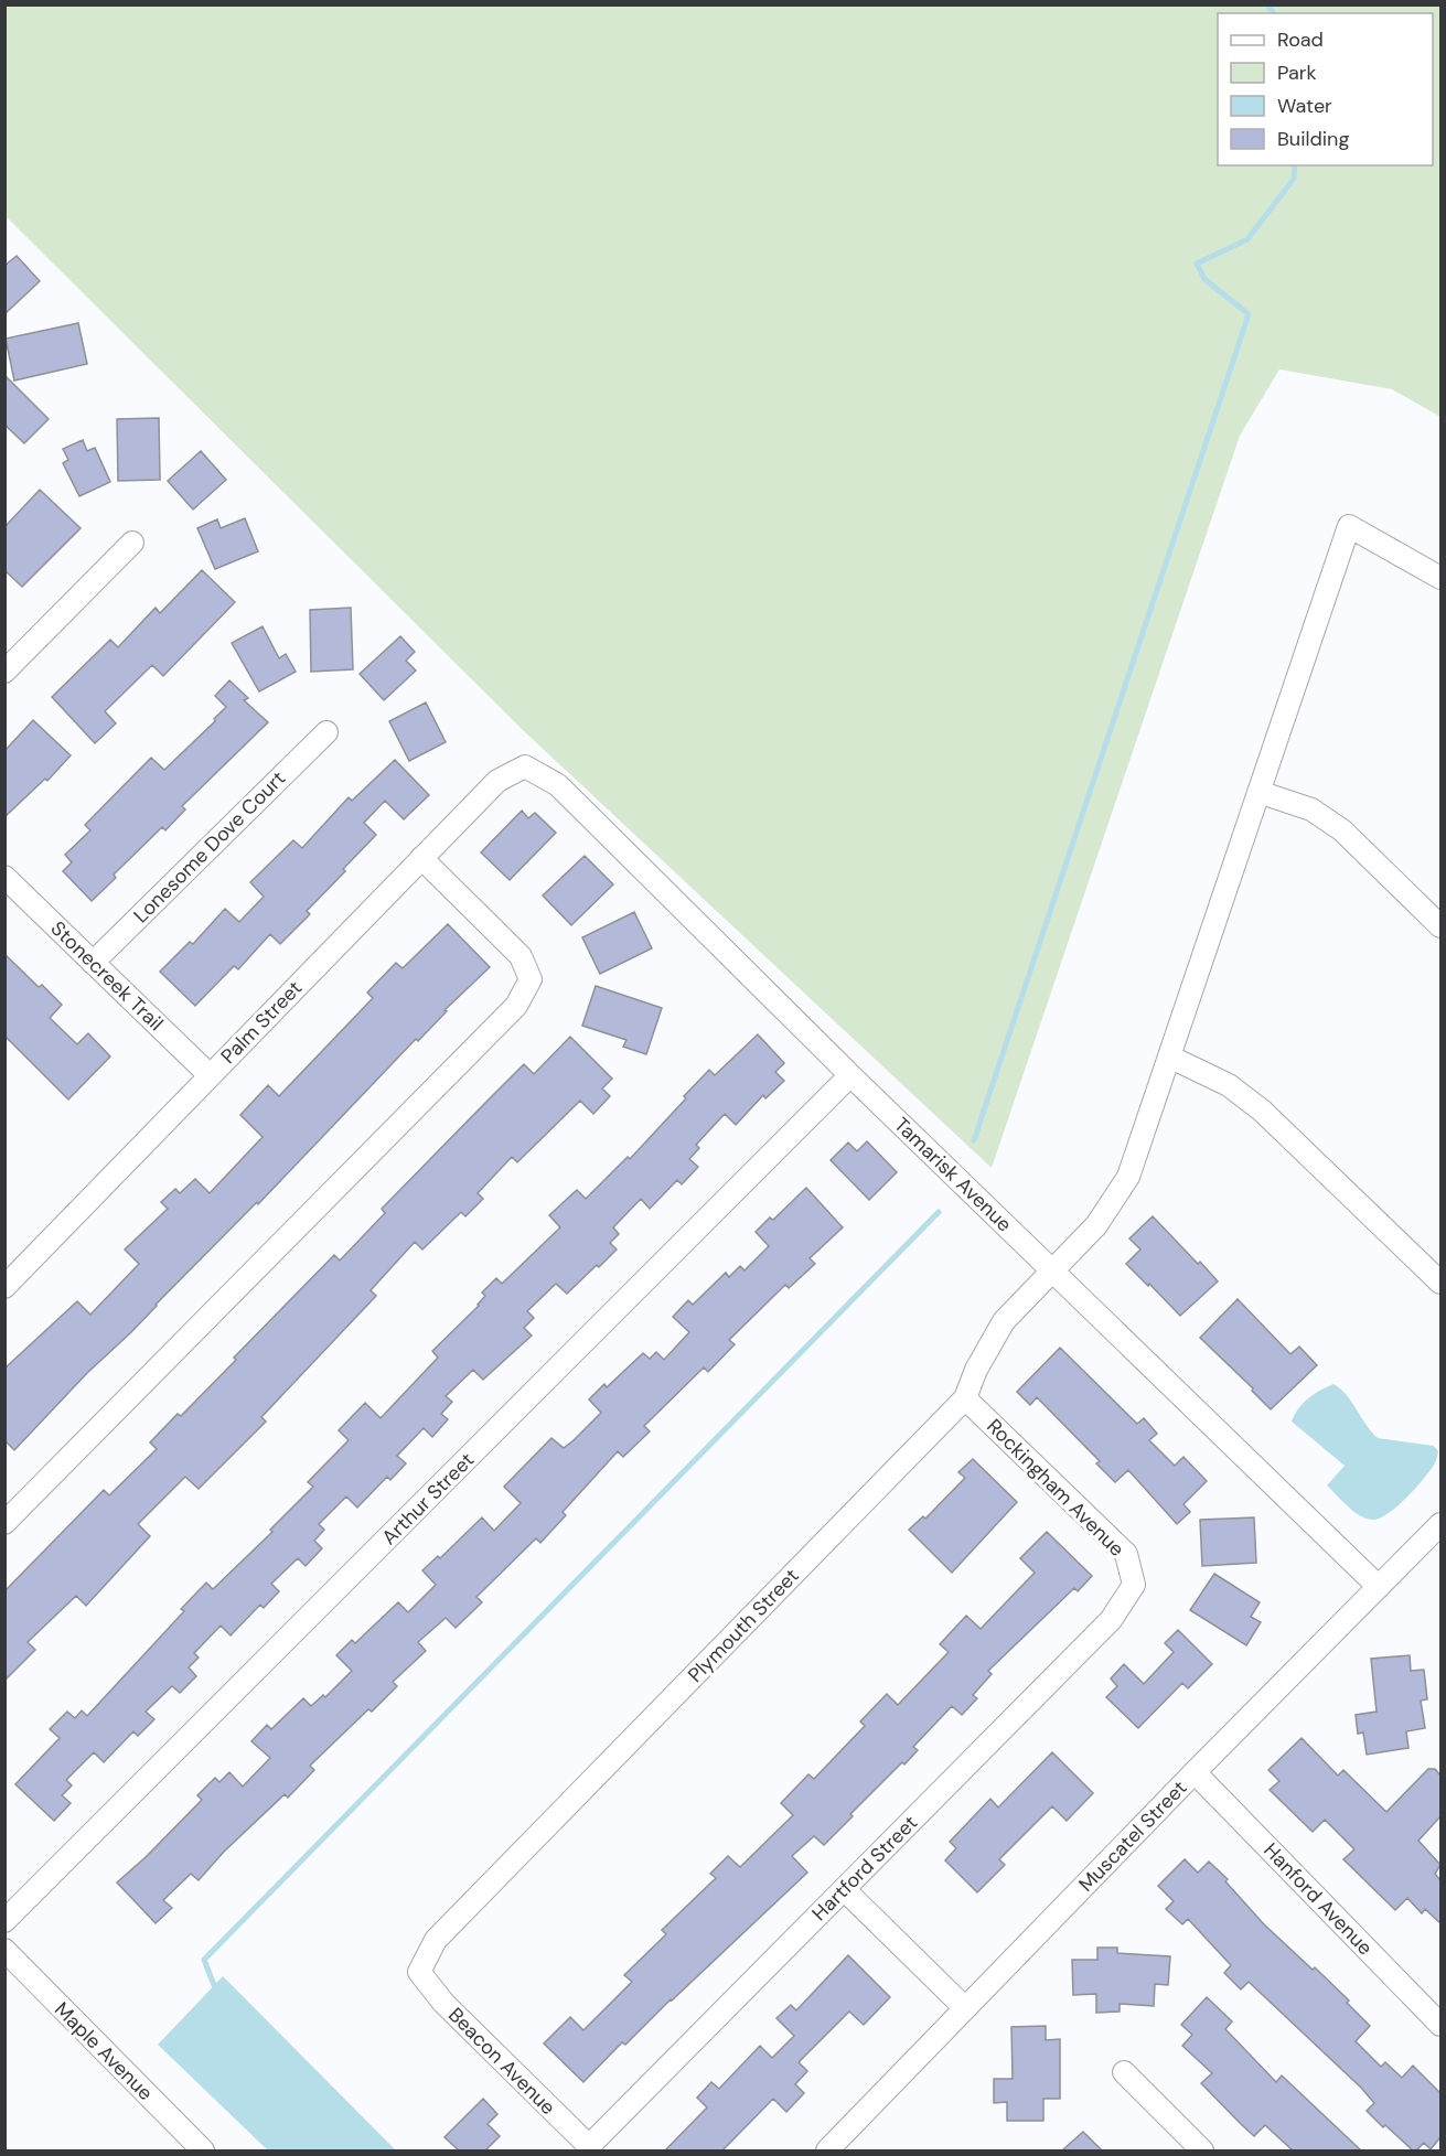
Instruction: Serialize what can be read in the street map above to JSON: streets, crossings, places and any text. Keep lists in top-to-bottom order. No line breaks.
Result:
{"streets":{"street":["Lonesome Dove Court","Stonecreek Trail","Palm Street","Tamarisk Avenue","Rockingham Avenue","Arthur Street","Plymouth Street","Muscatel Street","Hartford Street","Hanford Avenue","Maple Avenue","Beacon Avenue"]},"crossings":[["Lonesome Dove Court","Stonecreek Trail"],["Stonecreek Trail","Palm Street"],["Palm Street","Tamarisk Avenue"],["Tamarisk Avenue","Arthur Street"],["Tamarisk Avenue","Plymouth Street"],["Tamarisk Avenue","Muscatel Street"],["Rockingham Avenue","Plymouth Street"],["Rockingham Avenue","Hartford Street"],["Plymouth Street","Beacon Avenue"],["Muscatel Street","Hanford Avenue"],["Hartford Street","Beacon Avenue"]],"legend":["Road","Park","Water","Building"]}
